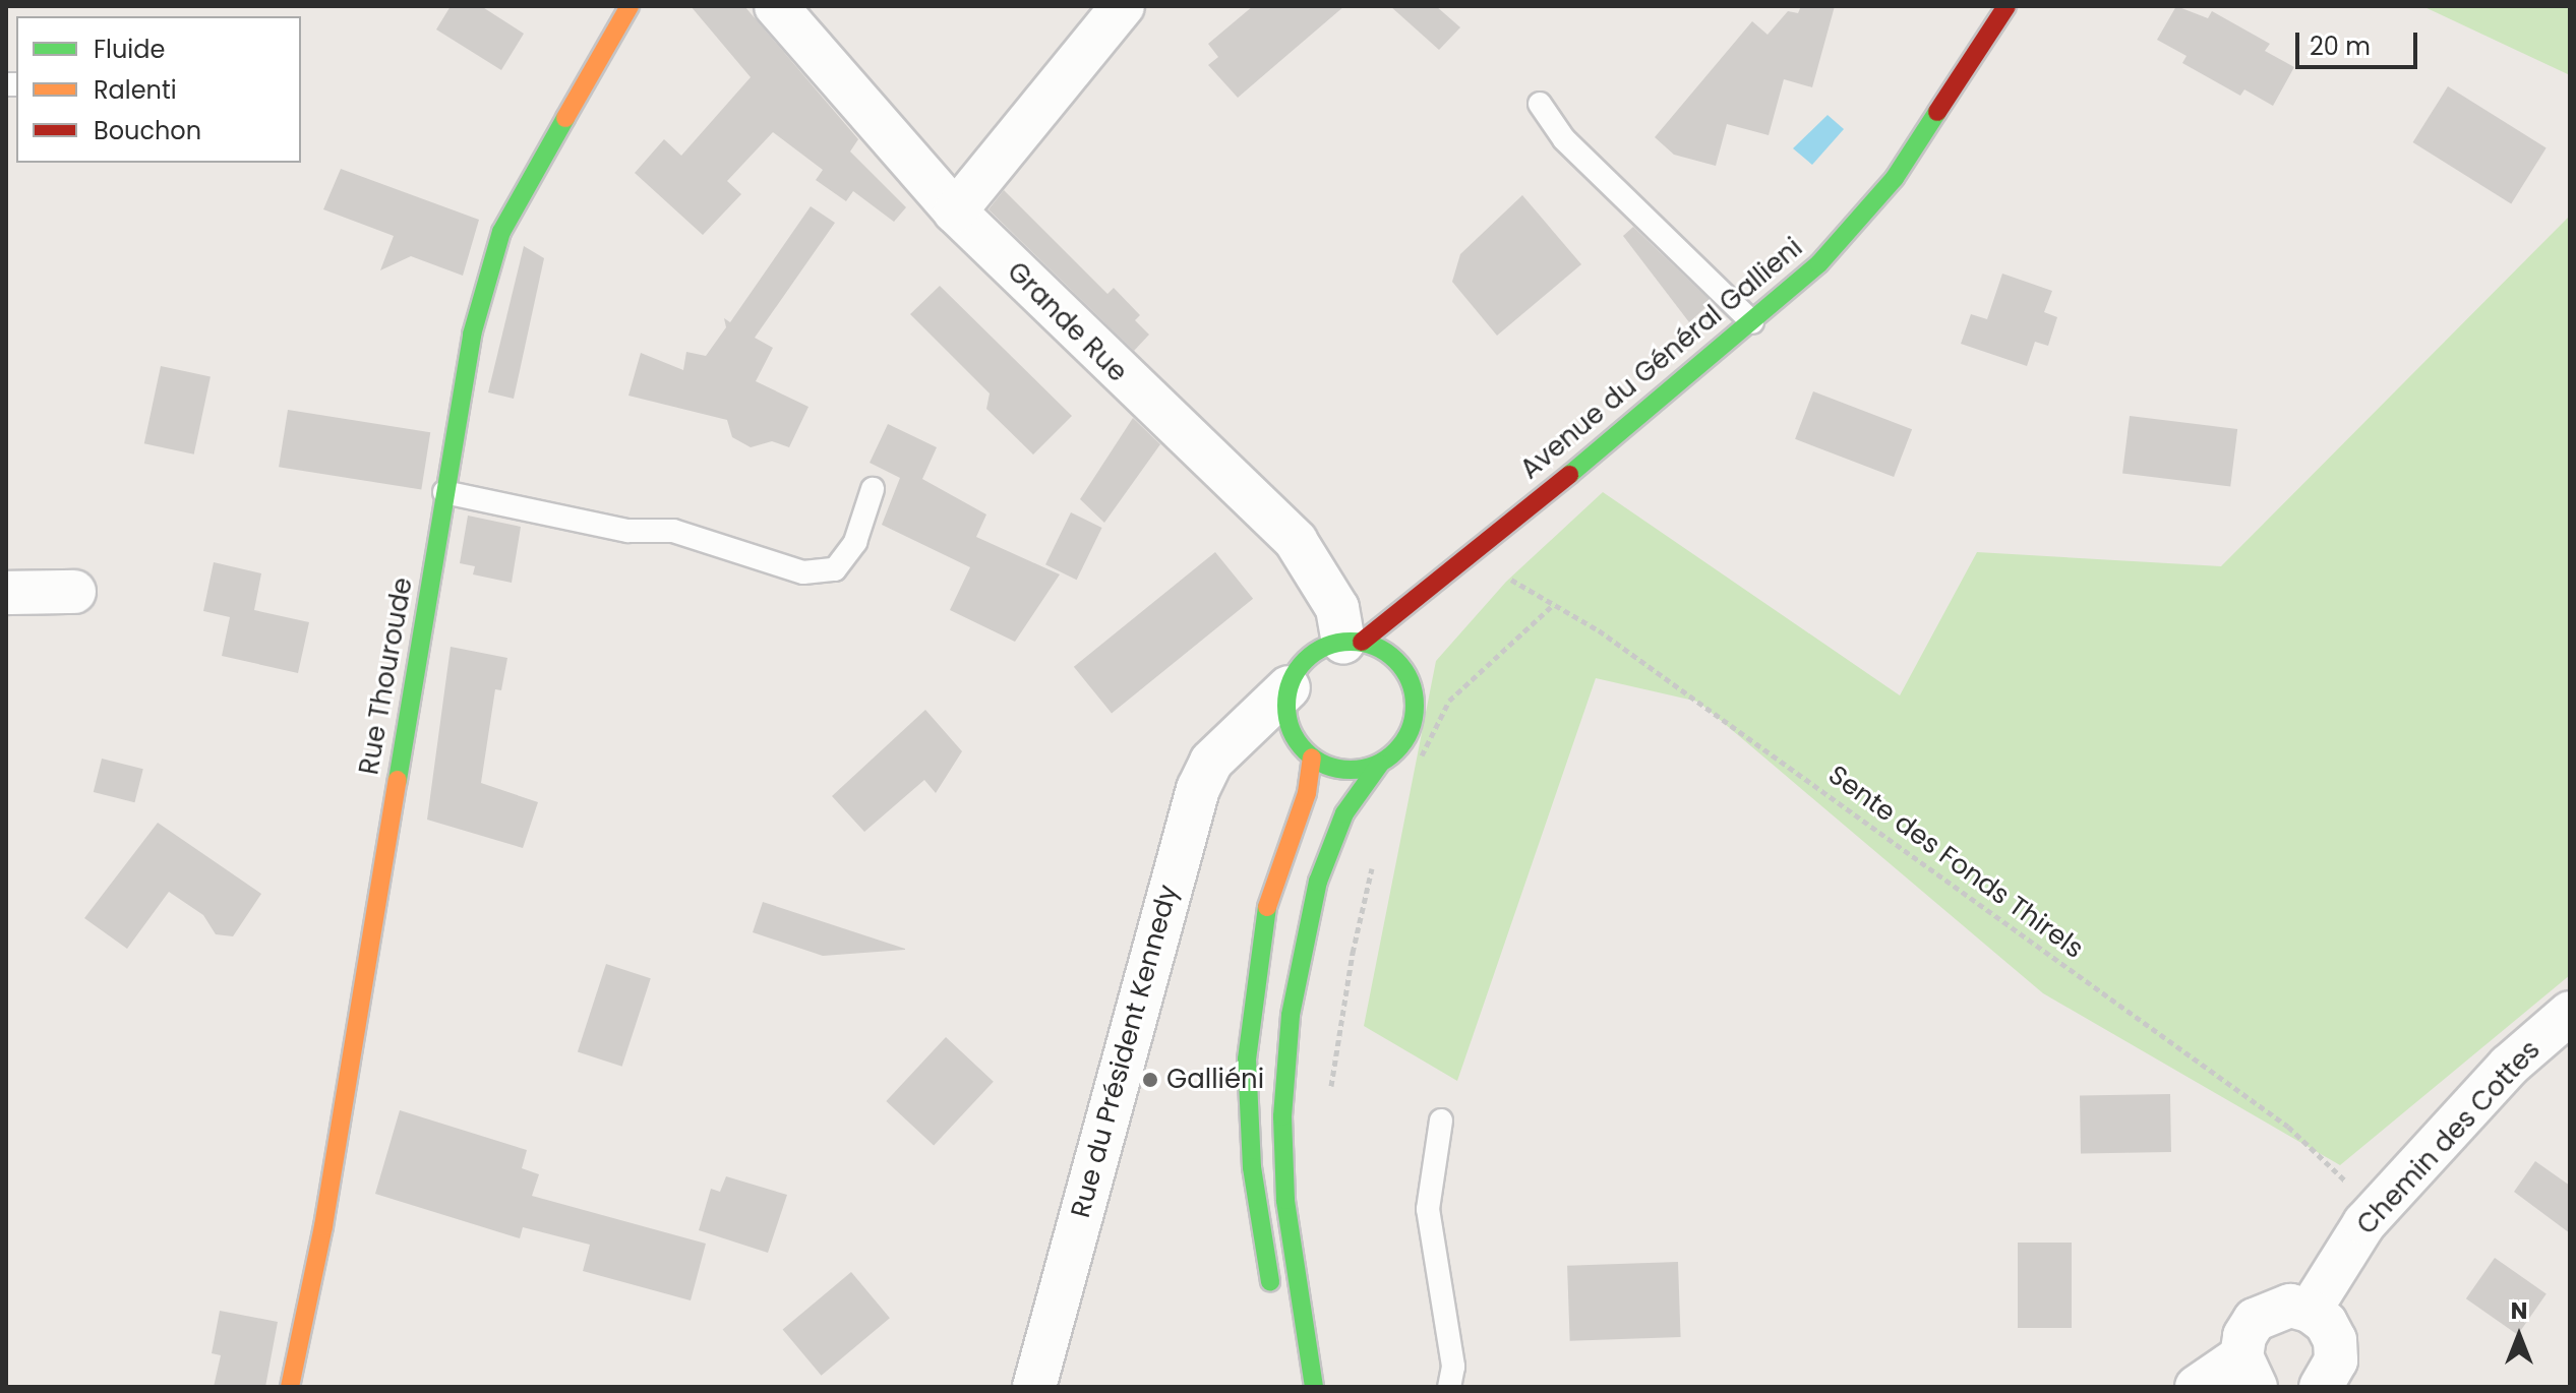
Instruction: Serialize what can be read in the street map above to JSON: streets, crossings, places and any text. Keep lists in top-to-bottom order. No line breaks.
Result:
{"streets":{"street":["Grande Rue","Avenue du Général Gallieni","Rue Thouroude","Rue du Président Kennedy","Chemin des Cottes"],"path":["Sente des Fonds Thirels"]},"crossings":[["Grande Rue","Avenue du Général Gallieni"],["Grande Rue","Rue du Président Kennedy"],["Avenue du Général Gallieni","Sente des Fonds Thirels"],["Avenue du Général Gallieni","Rue du Président Kennedy"]],"places":["Galliéni"],"legend":["Fluide","Ralenti","Bouchon"],"scale_bar":"20 m","north":"top"}
